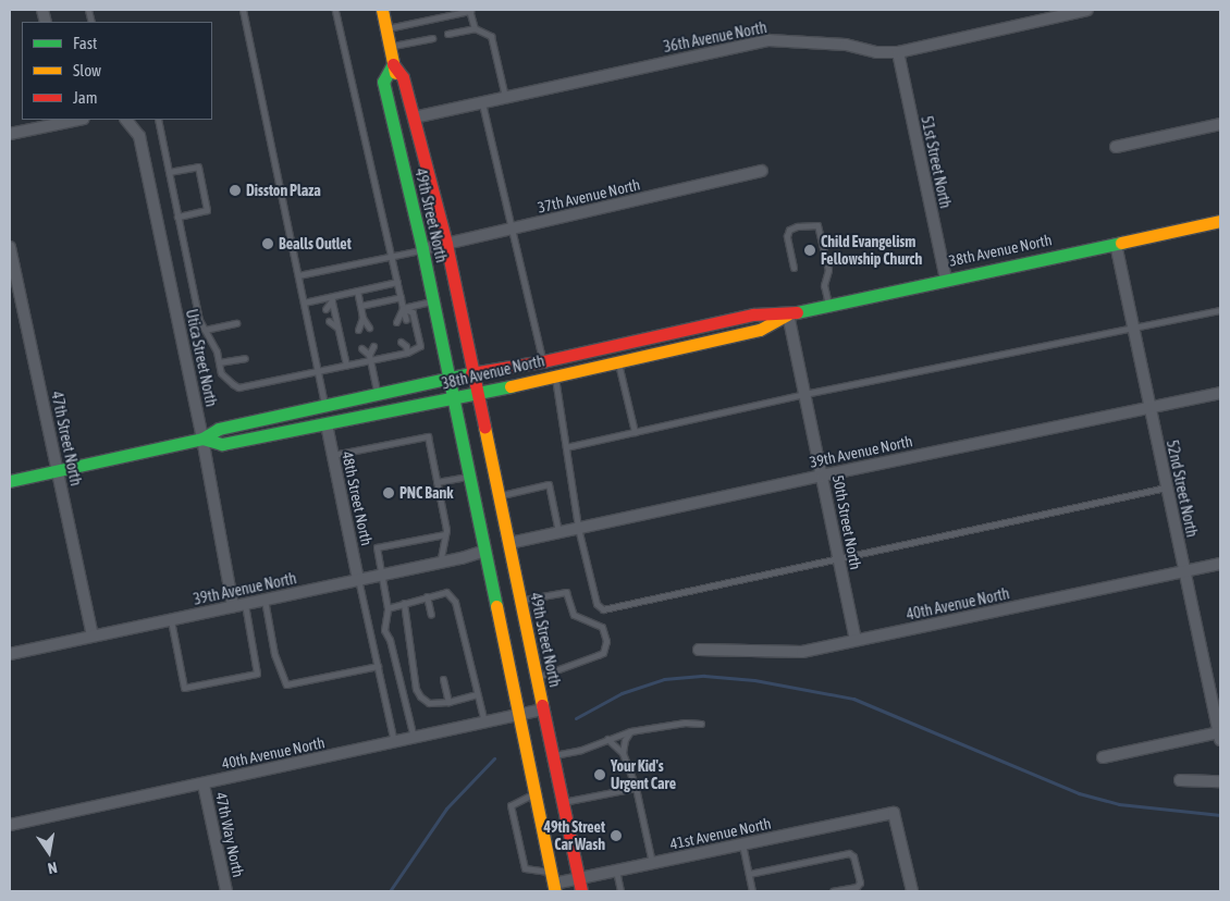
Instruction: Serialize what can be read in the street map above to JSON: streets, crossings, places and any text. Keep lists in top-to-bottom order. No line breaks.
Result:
{"streets":{"main road":["49th Street North","38th Avenue North"],"street":["36th Avenue North","51st Street North","37th Avenue North","Utica Street North","47th Street North","39th Avenue North","52nd Street North","48th Street North","50th Street North","40th Avenue North","41st Avenue North","47th Way North"]},"crossings":[["36th Avenue North","51st Street North"],["36th Avenue North","49th Street North"],["51st Street North","38th Avenue North"],["37th Avenue North","49th Street North"],["49th Street North","38th Avenue North"],["49th Street North","39th Avenue North"],["49th Street North","40th Avenue North"],["49th Street North","41st Avenue North"],["38th Avenue North","Utica Street North"],["38th Avenue North","47th Street North"],["38th Avenue North","52nd Street North"],["38th Avenue North","48th Street North"],["38th Avenue North","50th Street North"],["Utica Street North","39th Avenue North"],["47th Street North","39th Avenue North"],["39th Avenue North","52nd Street North"],["39th Avenue North","48th Street North"],["39th Avenue North","50th Street North"],["52nd Street North","40th Avenue North"],["50th Street North","40th Avenue North"],["40th Avenue North","47th Way North"]],"places":["Disston Plaza","Bealls Outlet","Child Evangelism Fellowship Church","PNC Bank","Your Kid's Urgent Care","49th Street Car Wash"],"legend":["Fast","Slow","Jam"],"north":"bottom"}
